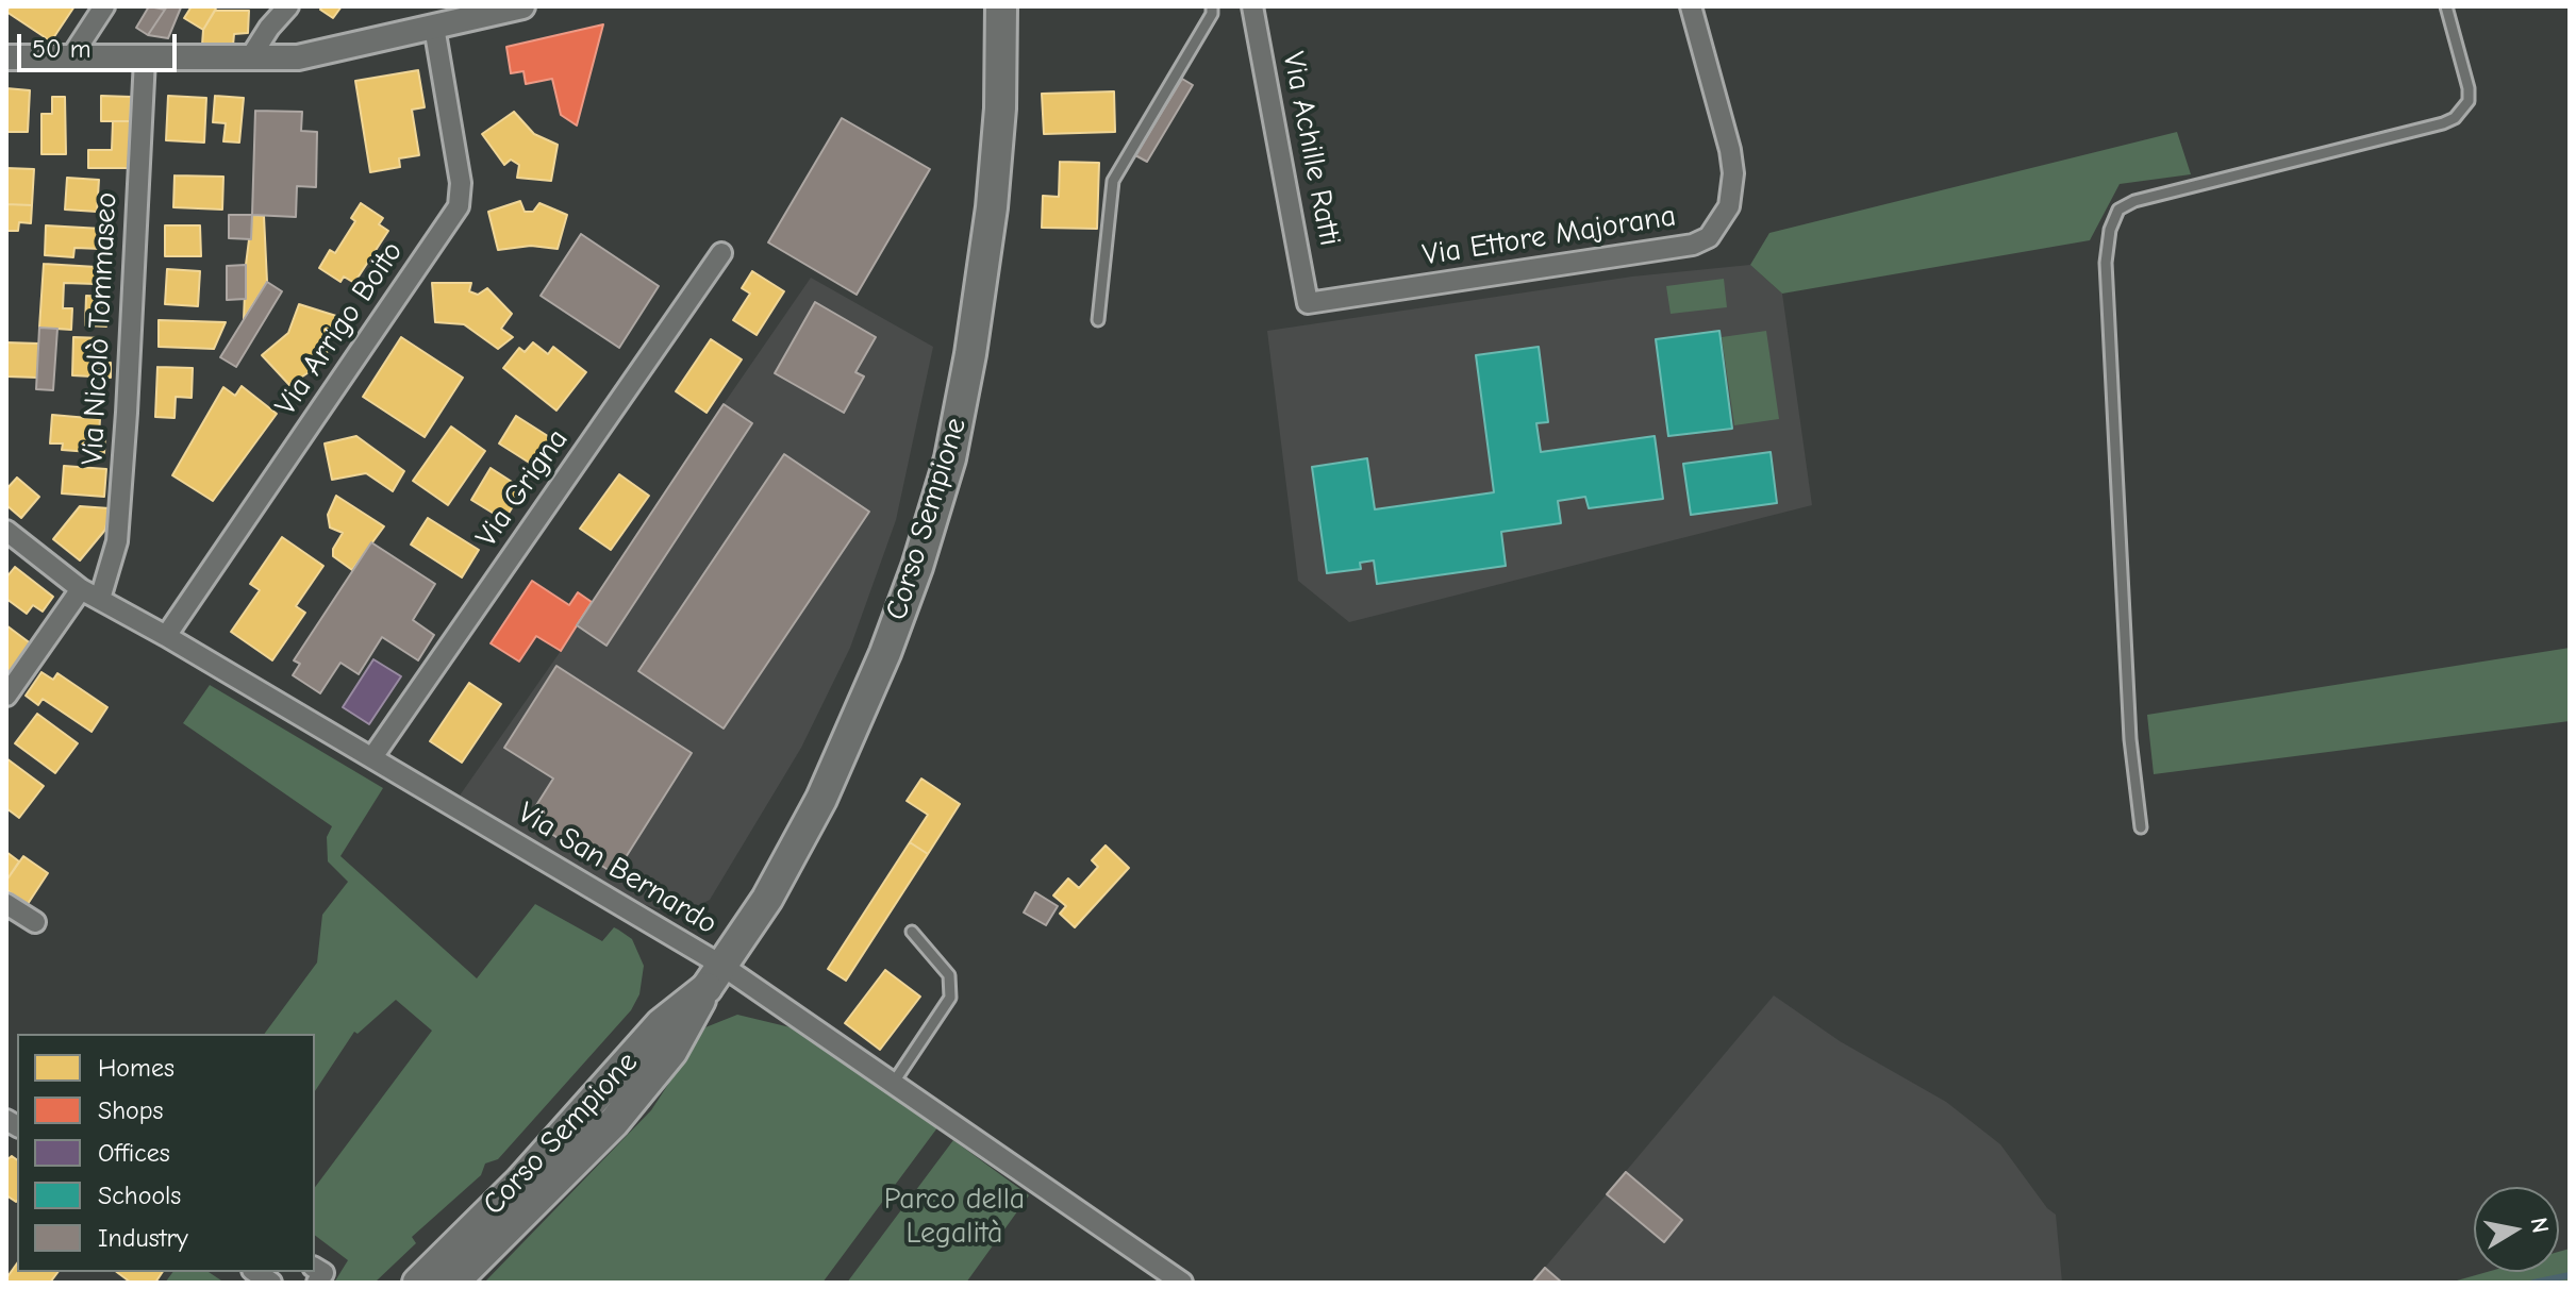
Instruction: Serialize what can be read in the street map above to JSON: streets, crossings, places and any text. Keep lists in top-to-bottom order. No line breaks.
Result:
{"streets":{"main road":["Corso Sempione"],"street":["Via Achille Ratti","Via Ettore Majorana","Via Nicolò Tommaseo","Via Arrigo Boito","Via Grigna","Via San Bernardo"]},"crossings":[["Via Achille Ratti","Via Ettore Majorana"],["Via Nicolò Tommaseo","Via San Bernardo"],["Via Arrigo Boito","Via San Bernardo"],["Via Grigna","Via San Bernardo"],["Corso Sempione","Via San Bernardo"]],"parks":["Parco della Legalità"],"legend":["Homes","Shops","Offices","Schools","Industry"],"scale_bar":"50 m","north":"right"}
